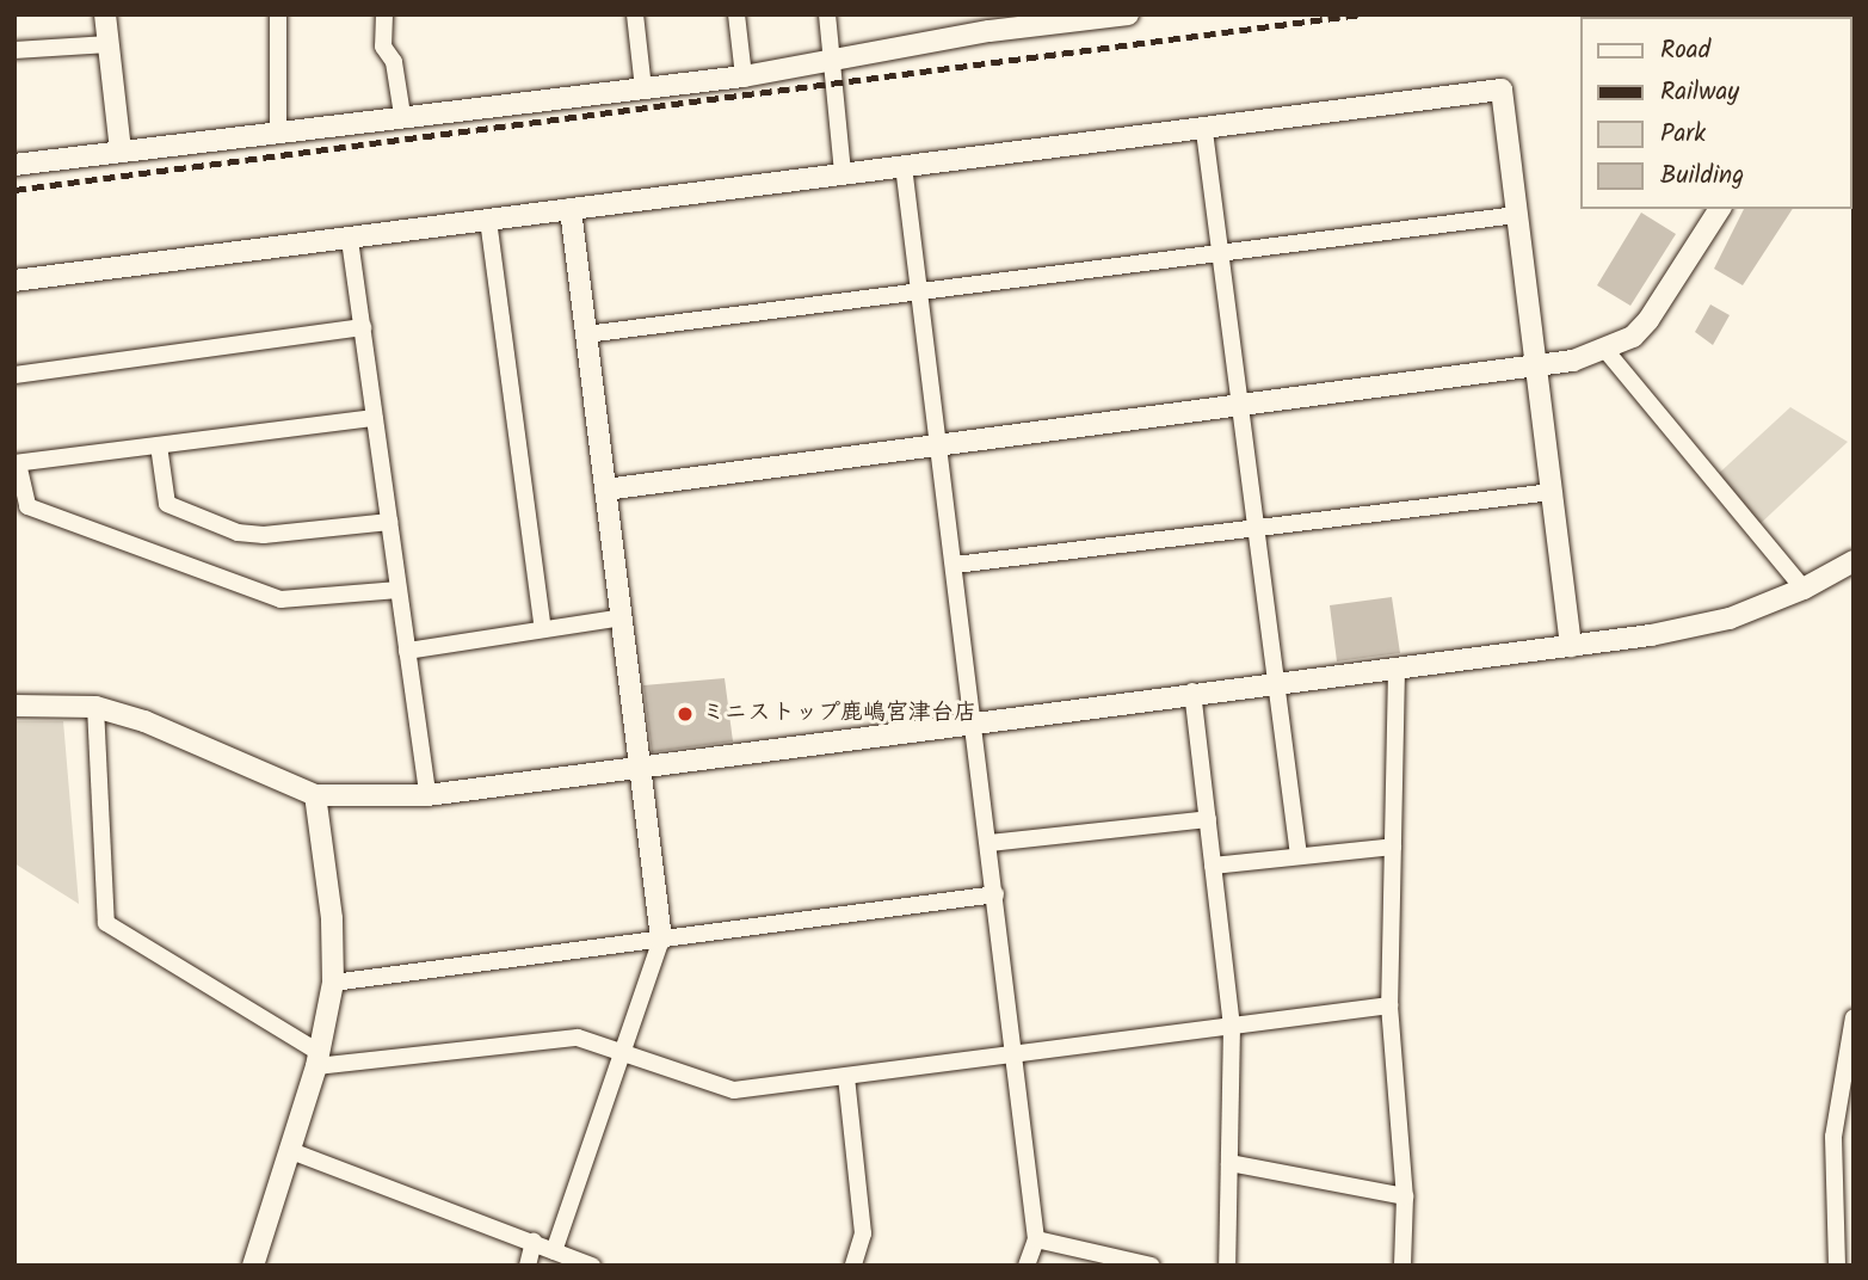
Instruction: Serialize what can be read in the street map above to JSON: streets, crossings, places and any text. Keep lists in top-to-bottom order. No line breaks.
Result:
{"places":["ミニストップ鹿嶋宮津台店"],"legend":["Road","Railway","Park","Building"]}
